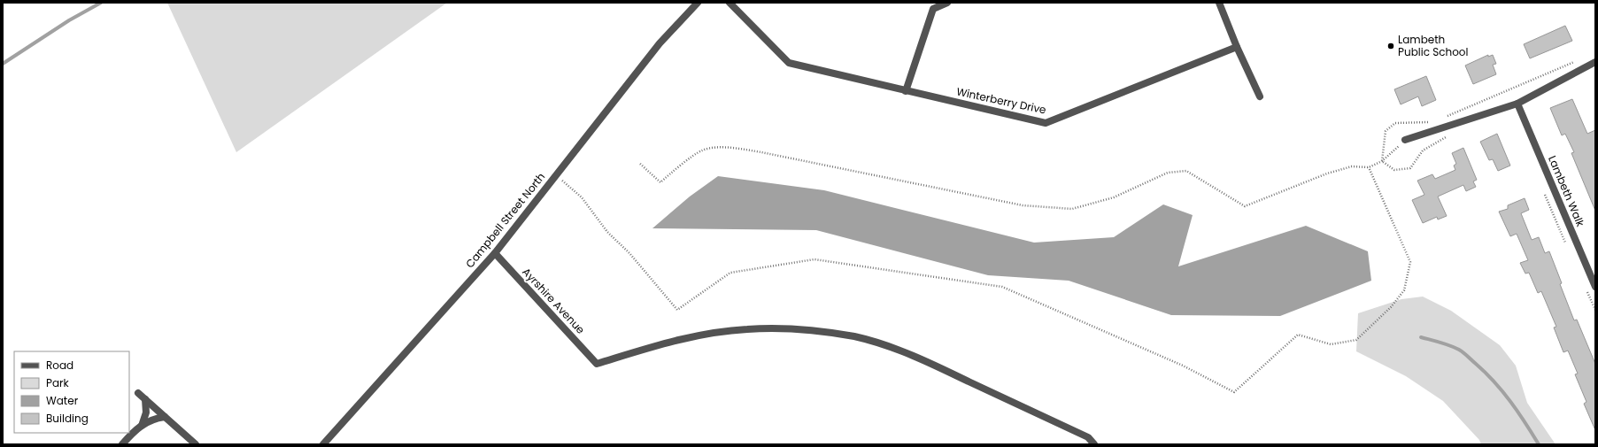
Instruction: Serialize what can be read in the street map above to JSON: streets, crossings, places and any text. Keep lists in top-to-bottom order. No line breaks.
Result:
{"streets":{"street":["Winterberry Drive","Lambeth Walk","Campbell Street North","Ayrshire Avenue"]},"crossings":[["Campbell Street North","Ayrshire Avenue"]],"places":["Lambeth Public School"],"legend":["Road","Park","Water","Building"]}
